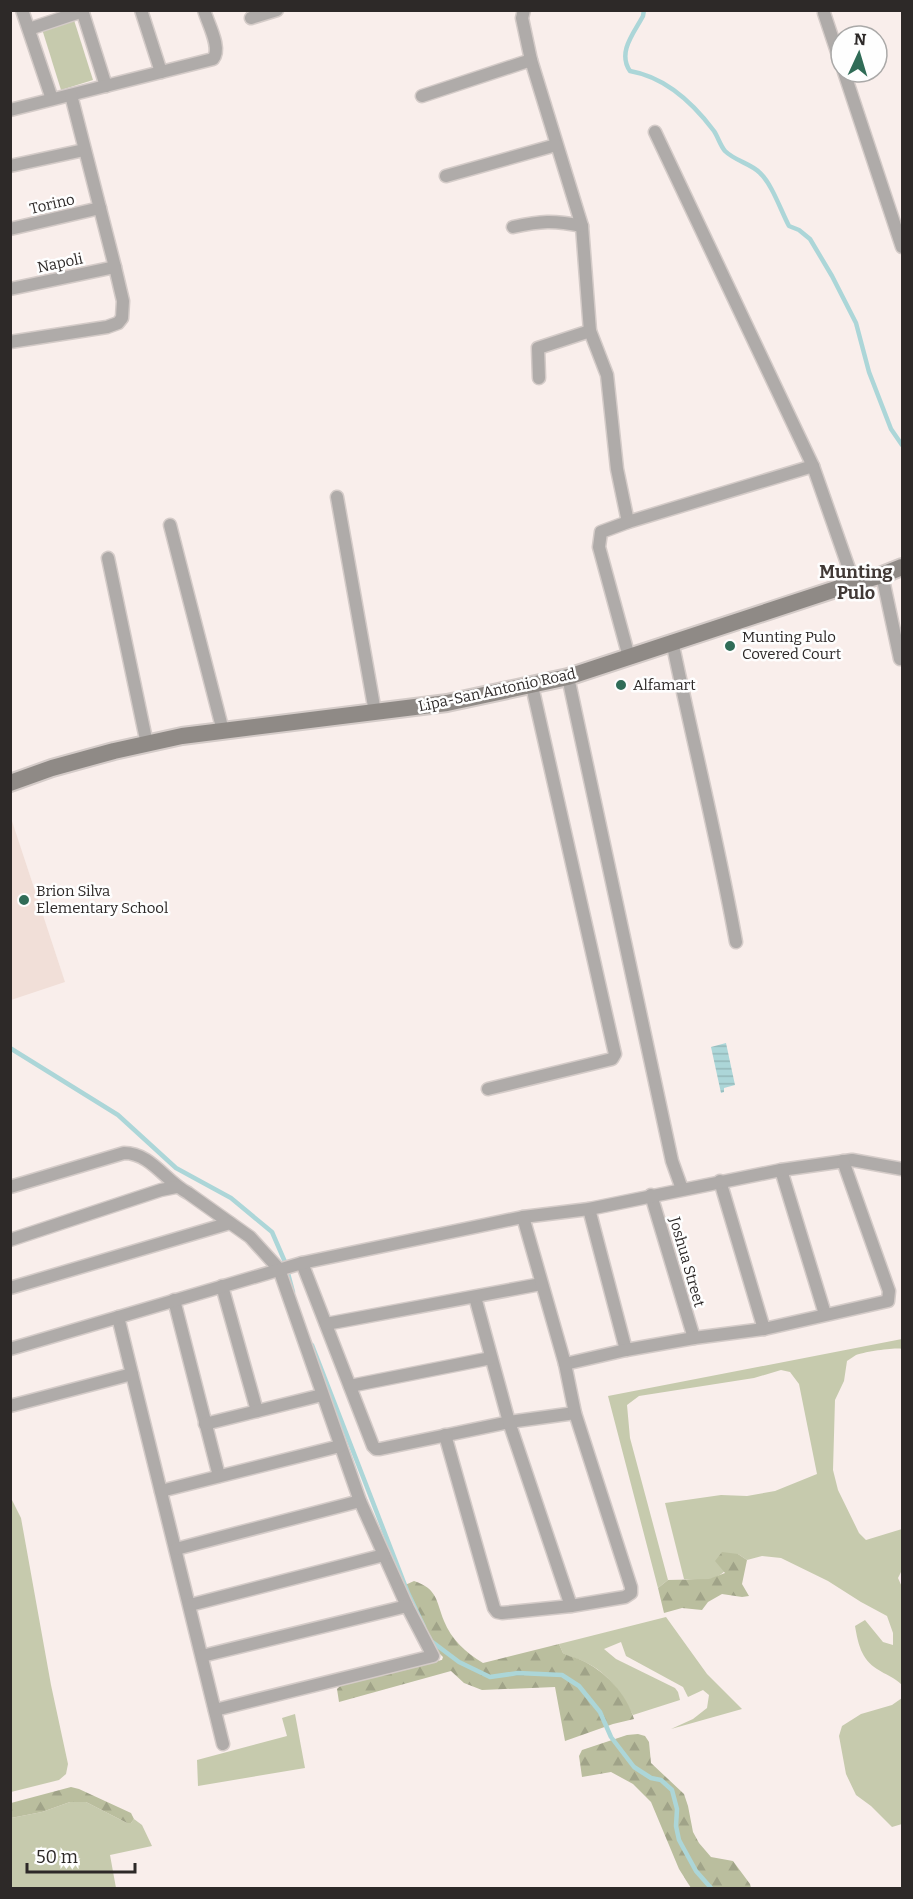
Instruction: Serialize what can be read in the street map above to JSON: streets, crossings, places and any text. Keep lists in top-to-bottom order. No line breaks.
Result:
{"streets":{"main road":["Lipa-San Antonio Road"],"street":["Torino","Napoli","Joshua Street"]},"districts":["Munting Pulo"],"places":["Munting Pulo Covered Court","Alfamart","Brion Silva Elementary School"],"scale_bar":"50 m","north":"top"}
